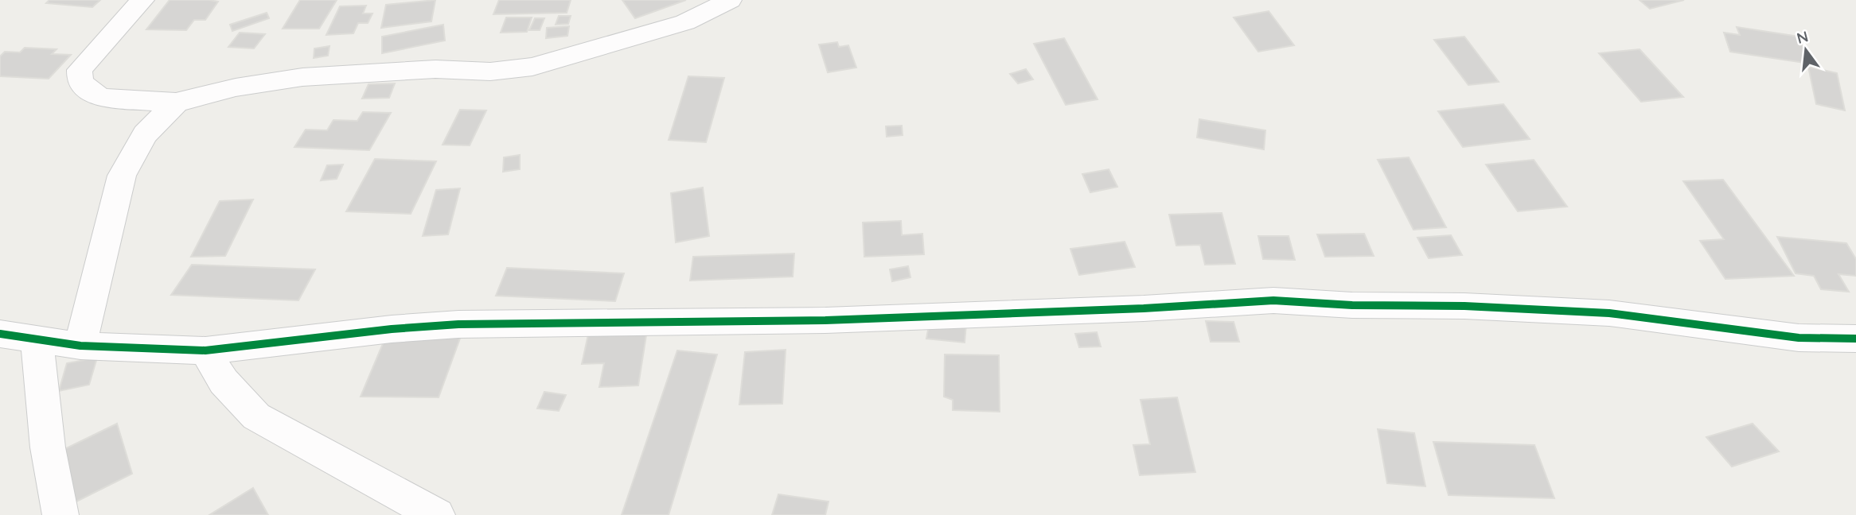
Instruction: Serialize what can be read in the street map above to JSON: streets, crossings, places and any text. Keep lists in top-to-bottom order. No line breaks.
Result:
{"north":"top"}
